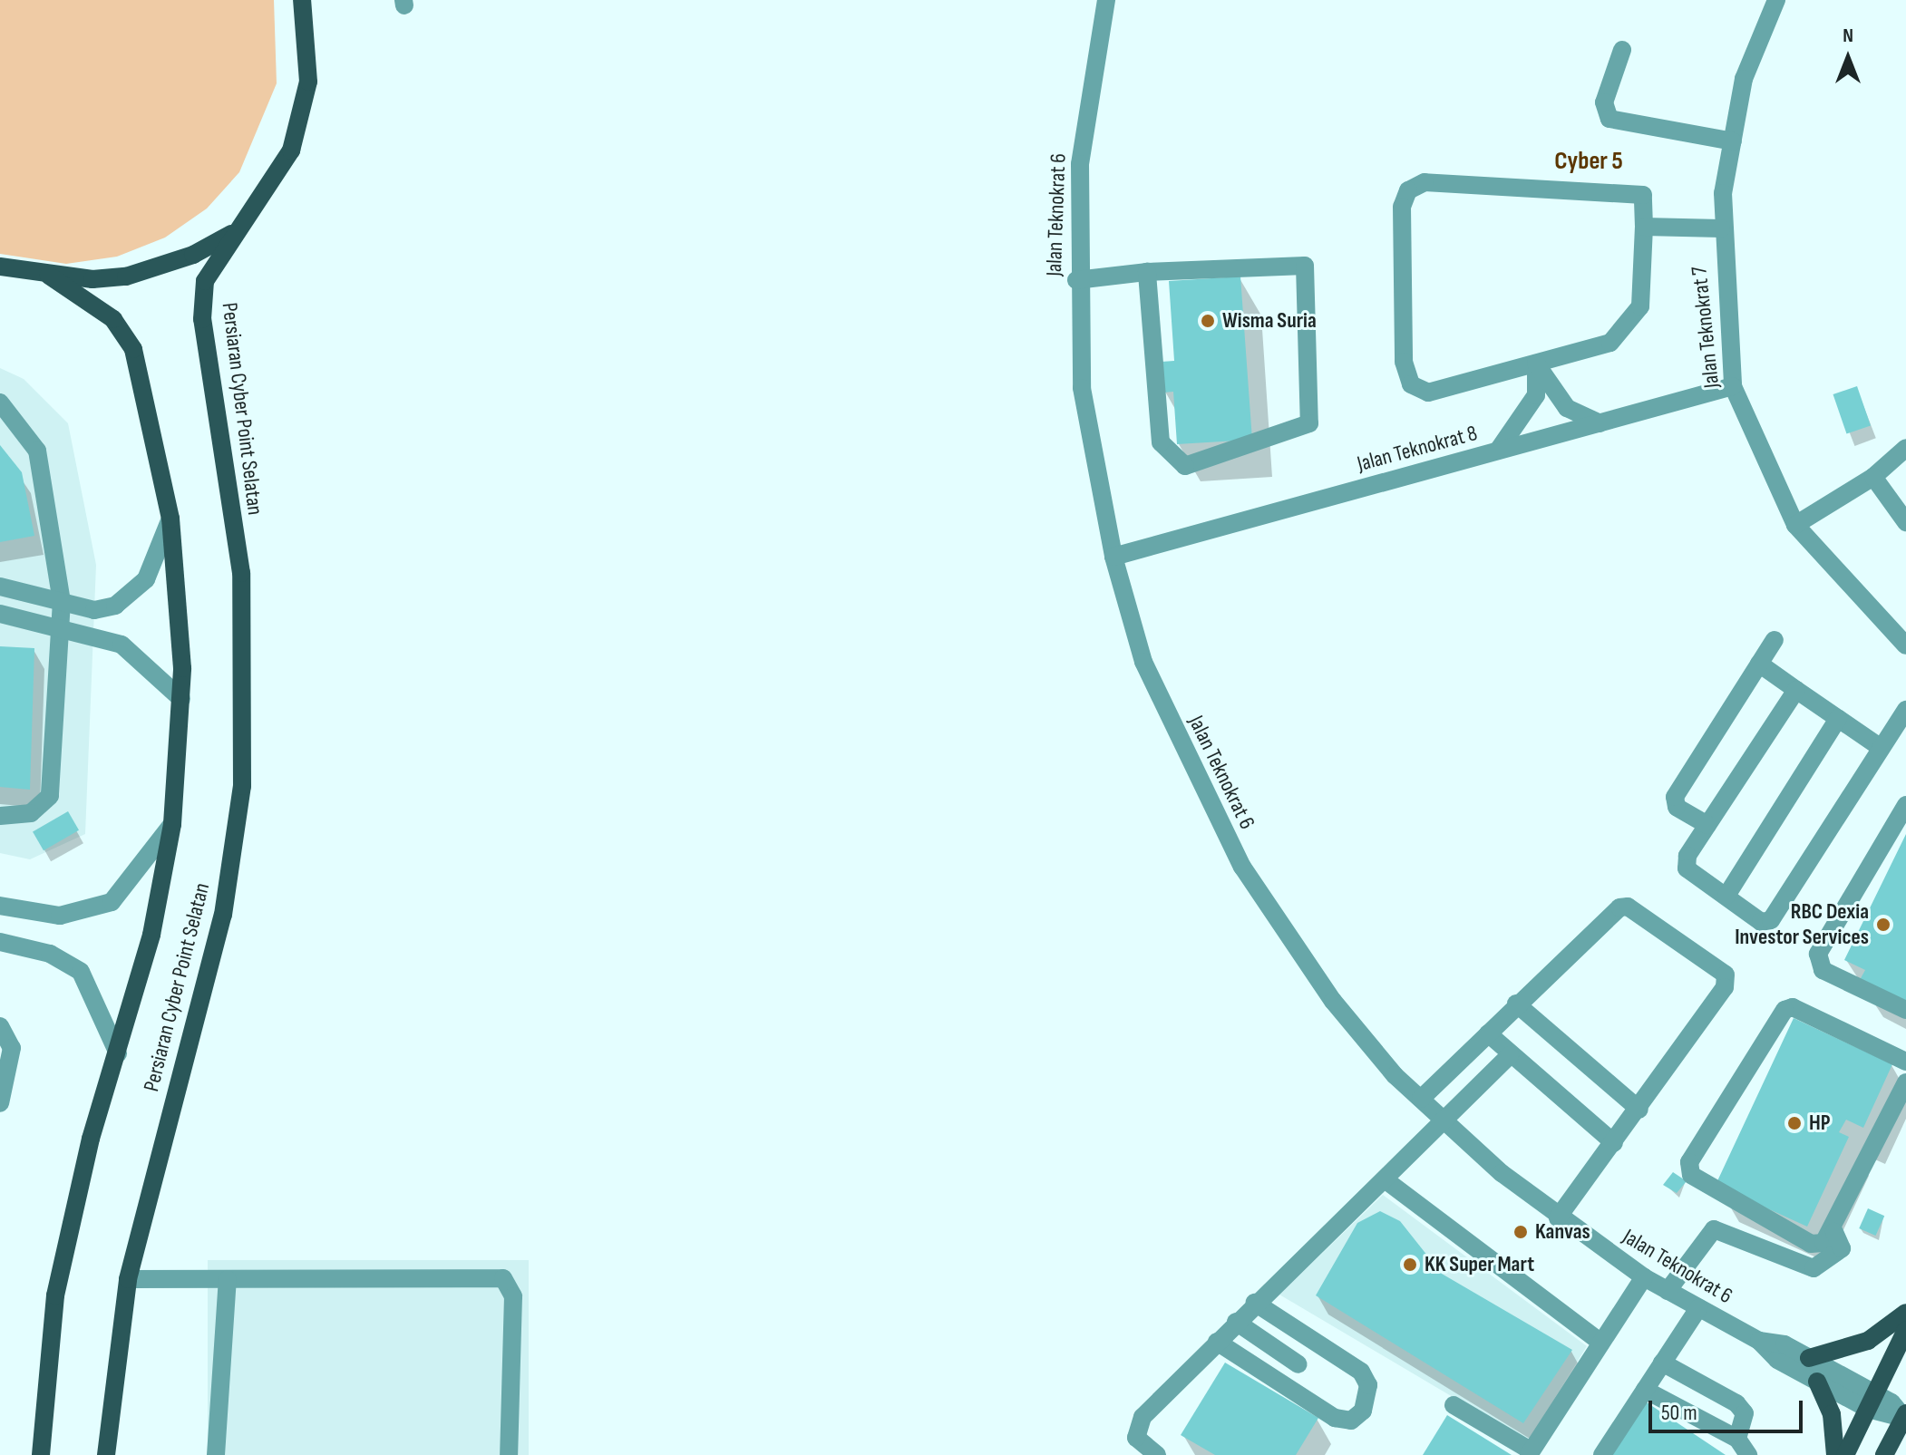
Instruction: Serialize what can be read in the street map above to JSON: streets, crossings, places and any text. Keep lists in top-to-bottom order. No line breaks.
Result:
{"streets":{"main road":["Persiaran Cyber Point Selatan"],"street":["Jalan Teknokrat 6","Jalan Teknokrat 7","Jalan Teknokrat 8"]},"crossings":[["Jalan Teknokrat 6","Jalan Teknokrat 8"],["Jalan Teknokrat 7","Jalan Teknokrat 8"]],"districts":["Cyber 5"],"places":["Wisma Suria","RBC Dexia Investor Services","HP","Kanvas","KK Super Mart"],"scale_bar":"50 m","north":"top"}
